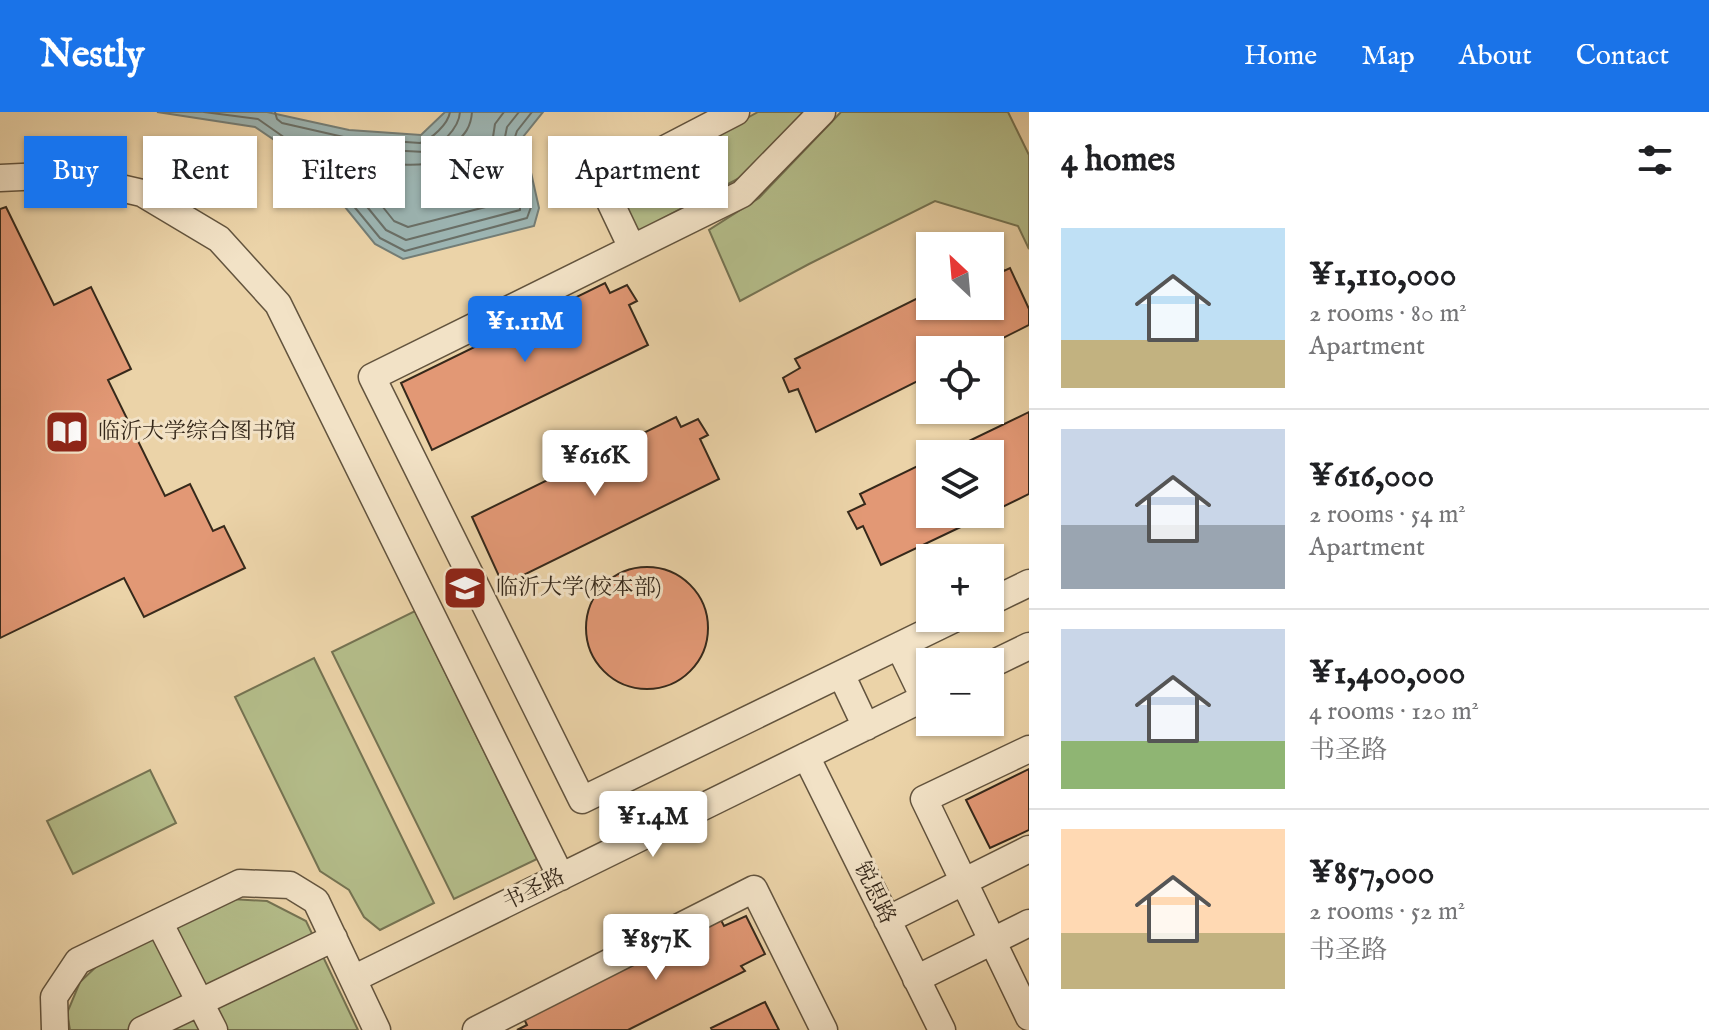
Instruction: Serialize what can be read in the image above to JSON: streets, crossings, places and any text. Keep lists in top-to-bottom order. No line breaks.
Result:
{"streets":{"street":["书圣路","锐思路"]},"crossings":[["书圣路","锐思路"]],"places":{"library":["临沂大学综合图书馆"],"school or university":["临沂大学(校本部)"]},"north":"top left","page":{"header":"Nestly","nav":["Home","Map","About","Contact"],"heading":"4 homes","chip":["Buy","Rent","Filters","New","Apartment"],"list":[{"name":"¥1,110,000","note":"2 rooms · 80 m² · Apartment"},{"name":"¥616,000","note":"2 rooms · 54 m² · Apartment"},{"name":"¥1,400,000","note":"4 rooms · 120 m² · 书圣路"},{"name":"¥857,000","note":"2 rooms · 52 m² · 书圣路"}],"map_buttons":["+","−"],"price":["¥1.11M","¥616K","¥1.4M","¥857K"]}}
